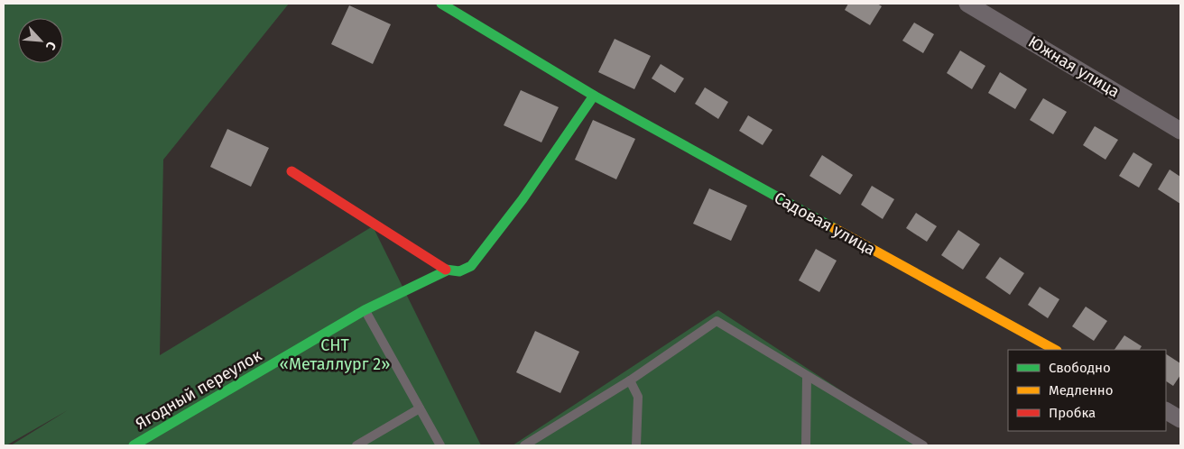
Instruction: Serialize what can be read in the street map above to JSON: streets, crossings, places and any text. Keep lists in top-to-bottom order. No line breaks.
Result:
{"streets":{"street":["Южная улица","Садовая улица","Ягодный переулок"]},"parks":["СНТ «Металлург 2»"],"legend":["Свободно","Медленно","Пробка"],"north":"bottom right"}
